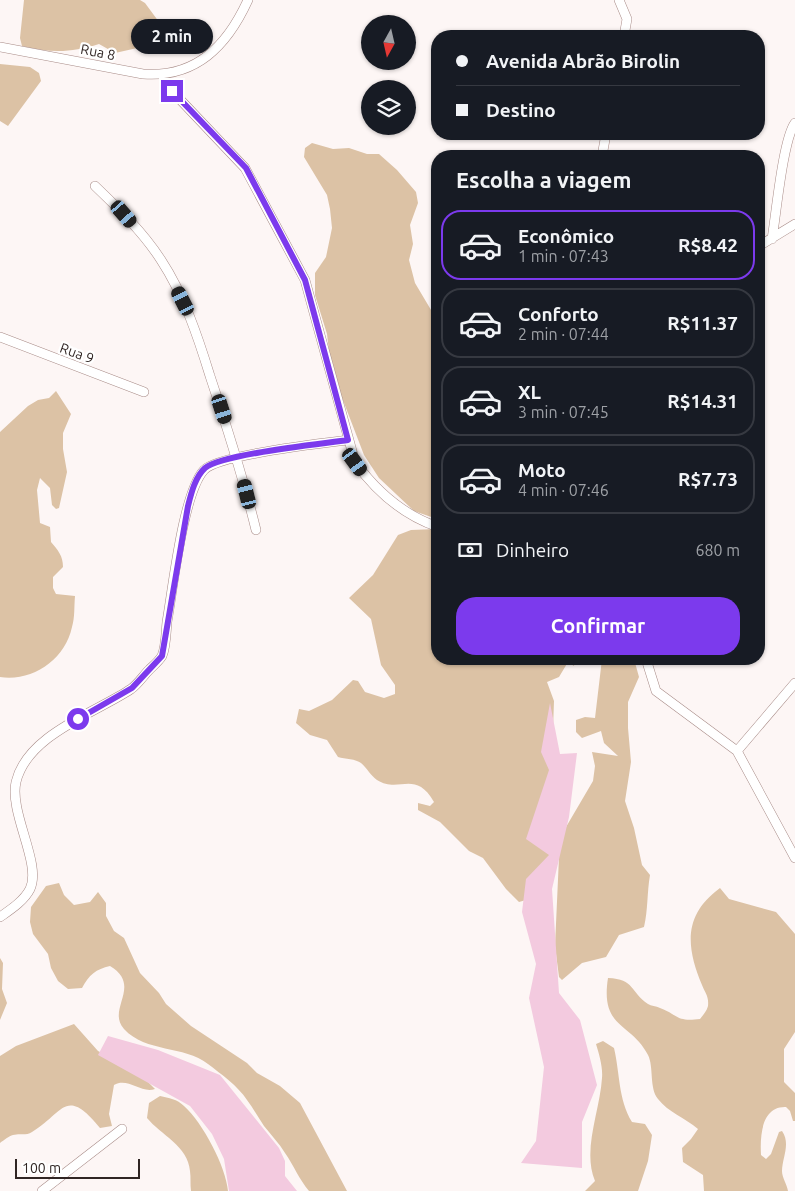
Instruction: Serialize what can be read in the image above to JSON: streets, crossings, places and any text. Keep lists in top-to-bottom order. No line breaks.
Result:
{"streets":{"street":["Rua 8","Rua 9"]},"scale_bar":"100 m","north":"bottom","page":{"bubble":"2 min","banner":["Avenida Abrão Birolin","Destino"],"heading":"Escolha a viagem","list":[{"name":"Econômico","note":"1 min · 07:43","value":"R$8.42"},{"name":"Conforto","note":"2 min · 07:44","value":"R$11.37"},{"name":"XL","note":"3 min · 07:45","value":"R$14.31"},{"name":"Moto","note":"4 min · 07:46","value":"R$7.73"}],"pay":["Dinheiro","680 m"],"buttons":"Confirmar","scale":"100 m"}}
